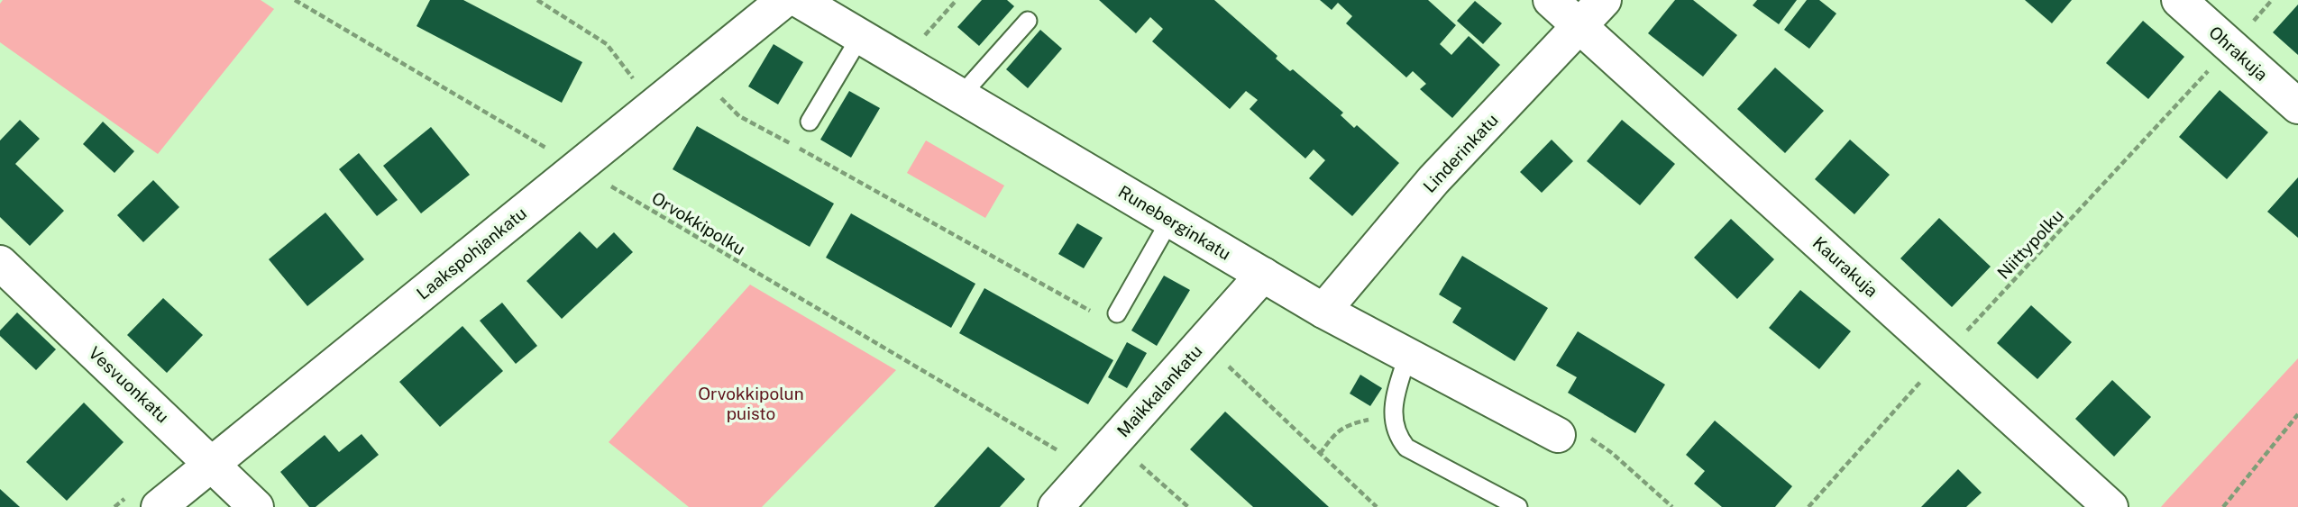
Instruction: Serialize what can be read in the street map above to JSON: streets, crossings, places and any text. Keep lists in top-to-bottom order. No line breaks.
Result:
{"streets":{"street":["Ohrakuja","Linderinkatu","Runeberginkatu","Laakspohjankatu","Kaurakuja","Vesvuonkatu","Maikkalankatu"],"path":["Orvokkipolku","Niittypolku"]},"crossings":[["Ohrakuja","Niittypolku"],["Linderinkatu","Runeberginkatu"],["Linderinkatu","Kaurakuja"],["Runeberginkatu","Maikkalankatu"],["Orvokkipolku","Laakspohjankatu"],["Orvokkipolku","Maikkalankatu"],["Niittypolku","Kaurakuja"],["Laakspohjankatu","Vesvuonkatu"]],"parks":["Orvokkipolun puisto"]}
